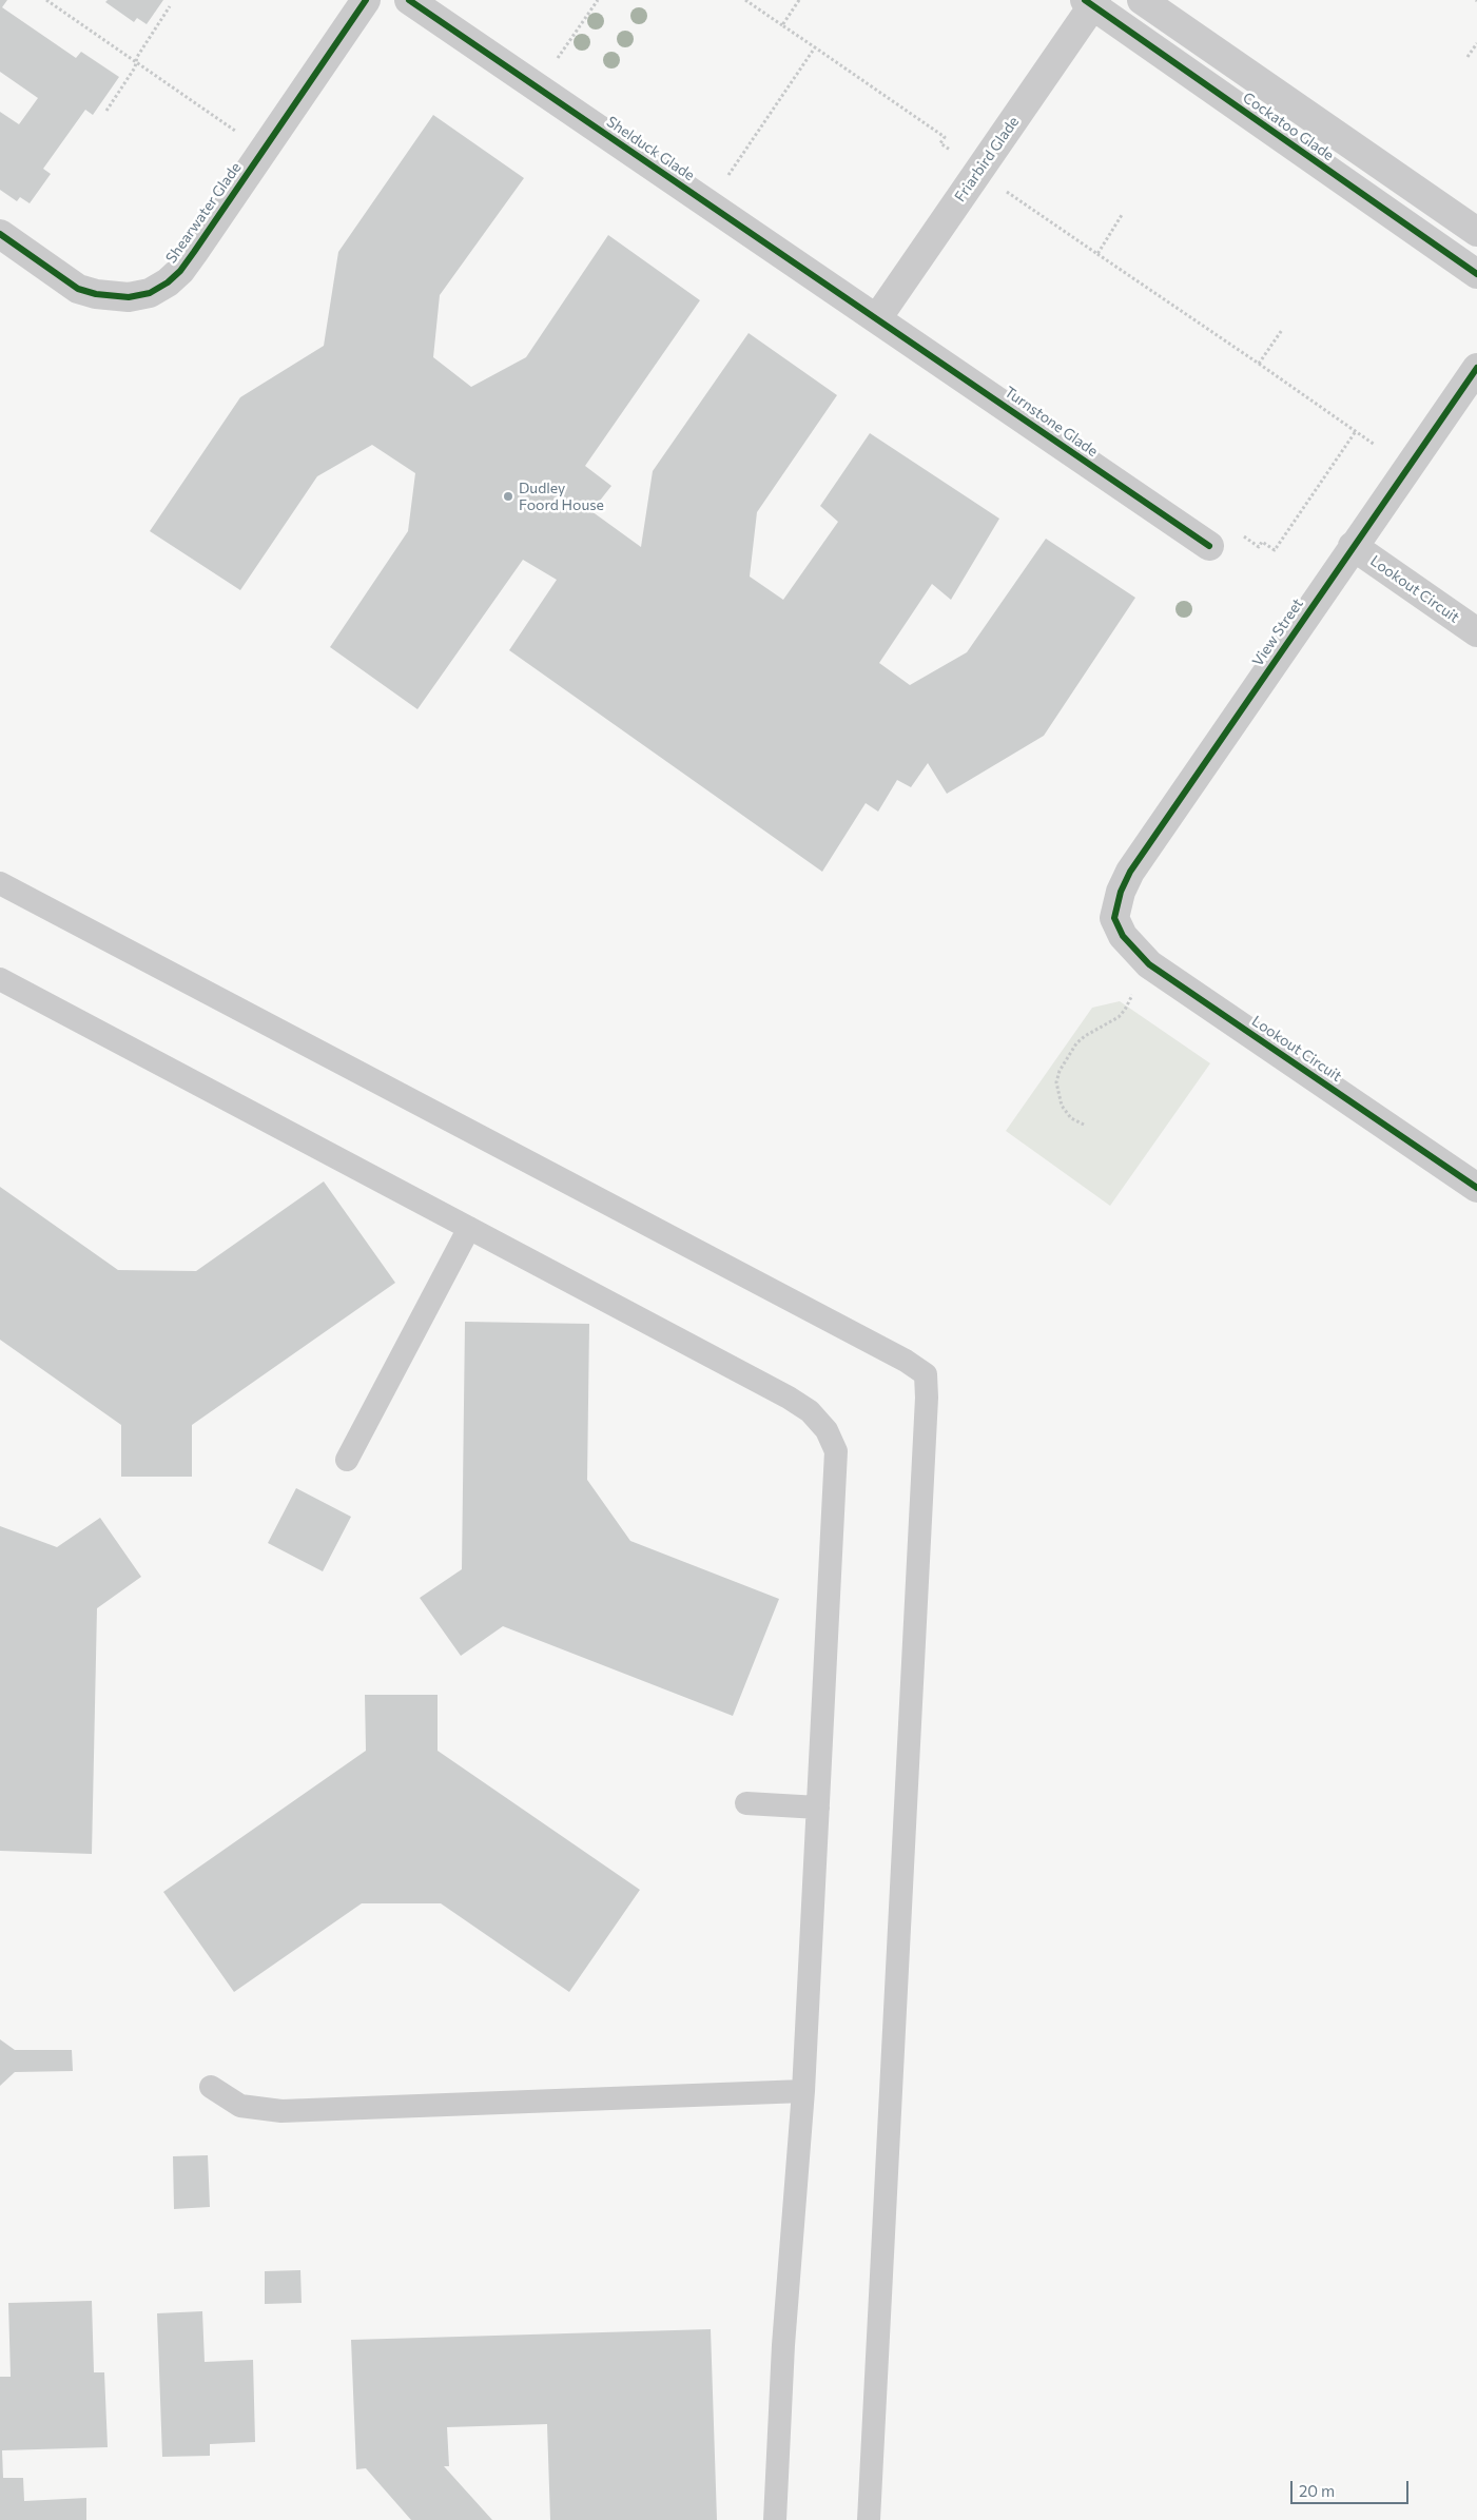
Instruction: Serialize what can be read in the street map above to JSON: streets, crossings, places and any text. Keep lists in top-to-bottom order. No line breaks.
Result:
{"streets":{"street":["Cockatoo Glade","Shelduck Glade","Friarbird Glade","Shearwater Glade","Turnstone Glade","Lookout Circuit","View Street"]},"crossings":[["Cockatoo Glade","Friarbird Glade"],["Shelduck Glade","Friarbird Glade"],["Shelduck Glade","Turnstone Glade"],["Friarbird Glade","Turnstone Glade"],["Lookout Circuit","View Street"]],"places":["Dudley Foord House"],"scale_bar":"20 m"}
